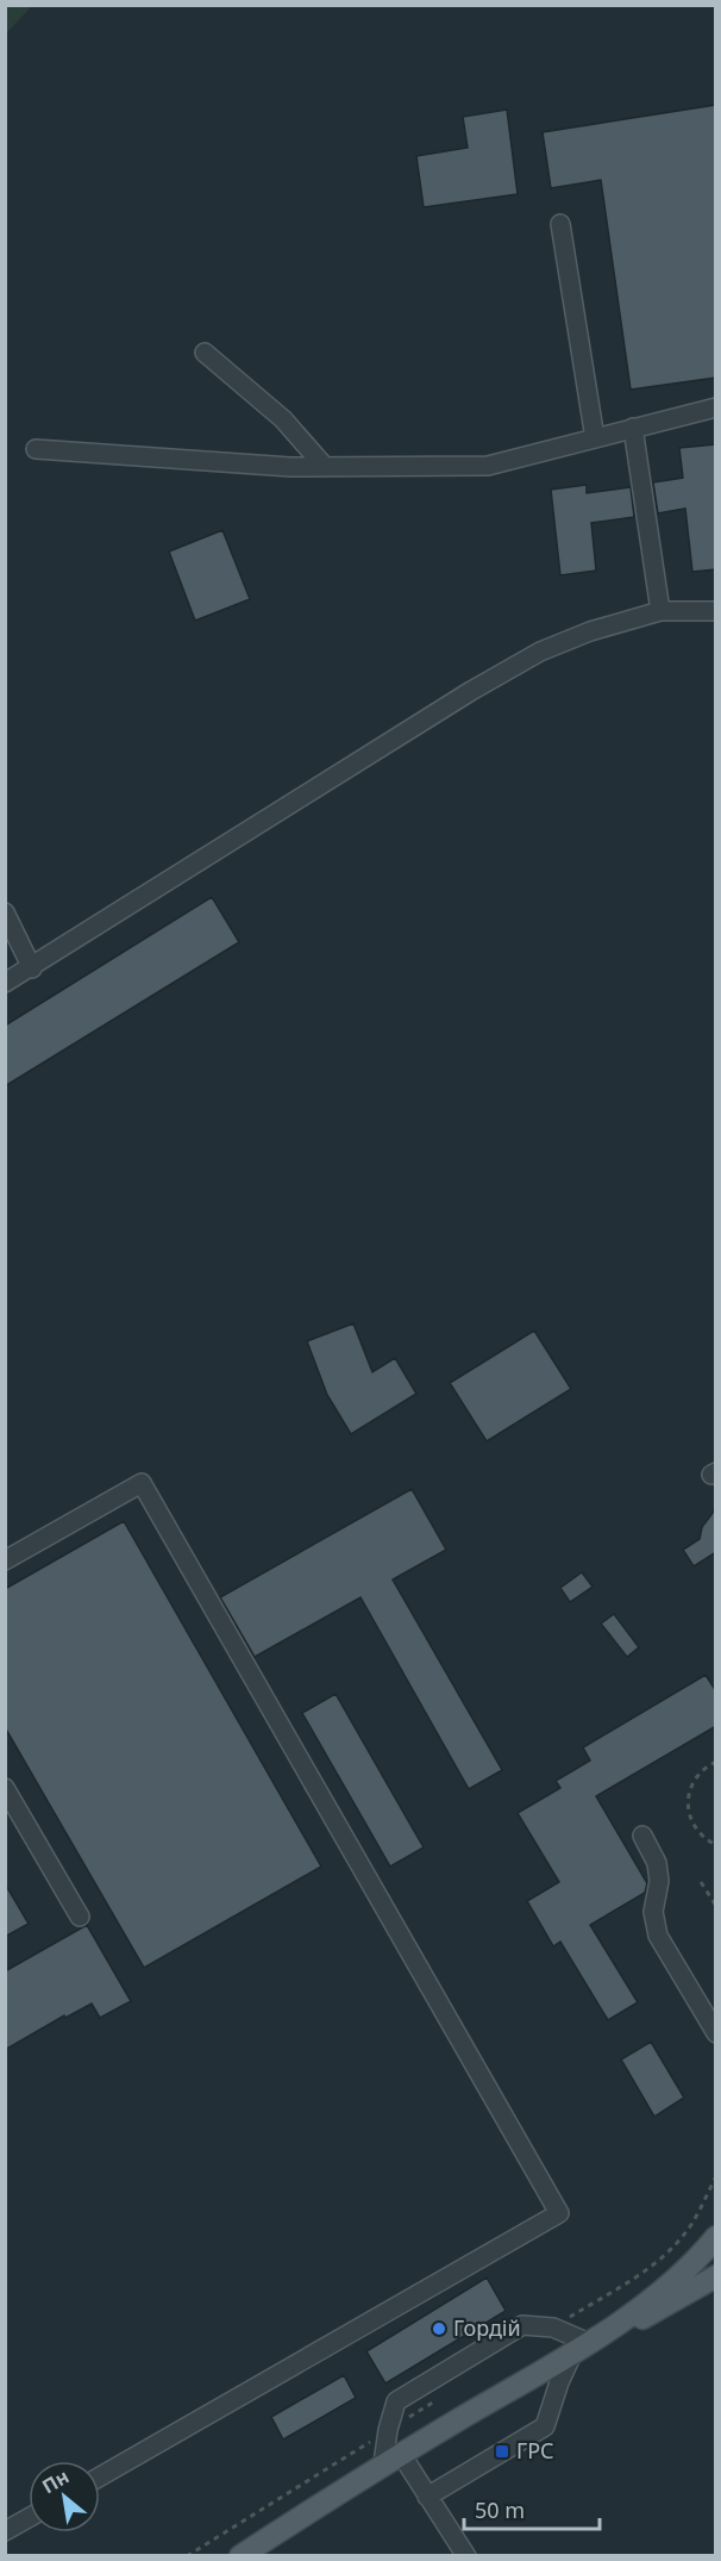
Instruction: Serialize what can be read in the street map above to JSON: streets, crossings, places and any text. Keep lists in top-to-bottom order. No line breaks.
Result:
{"places":{"other":["Гордій"],"transit":["ГРС"]},"scale_bar":"50 m","north":"top left"}
